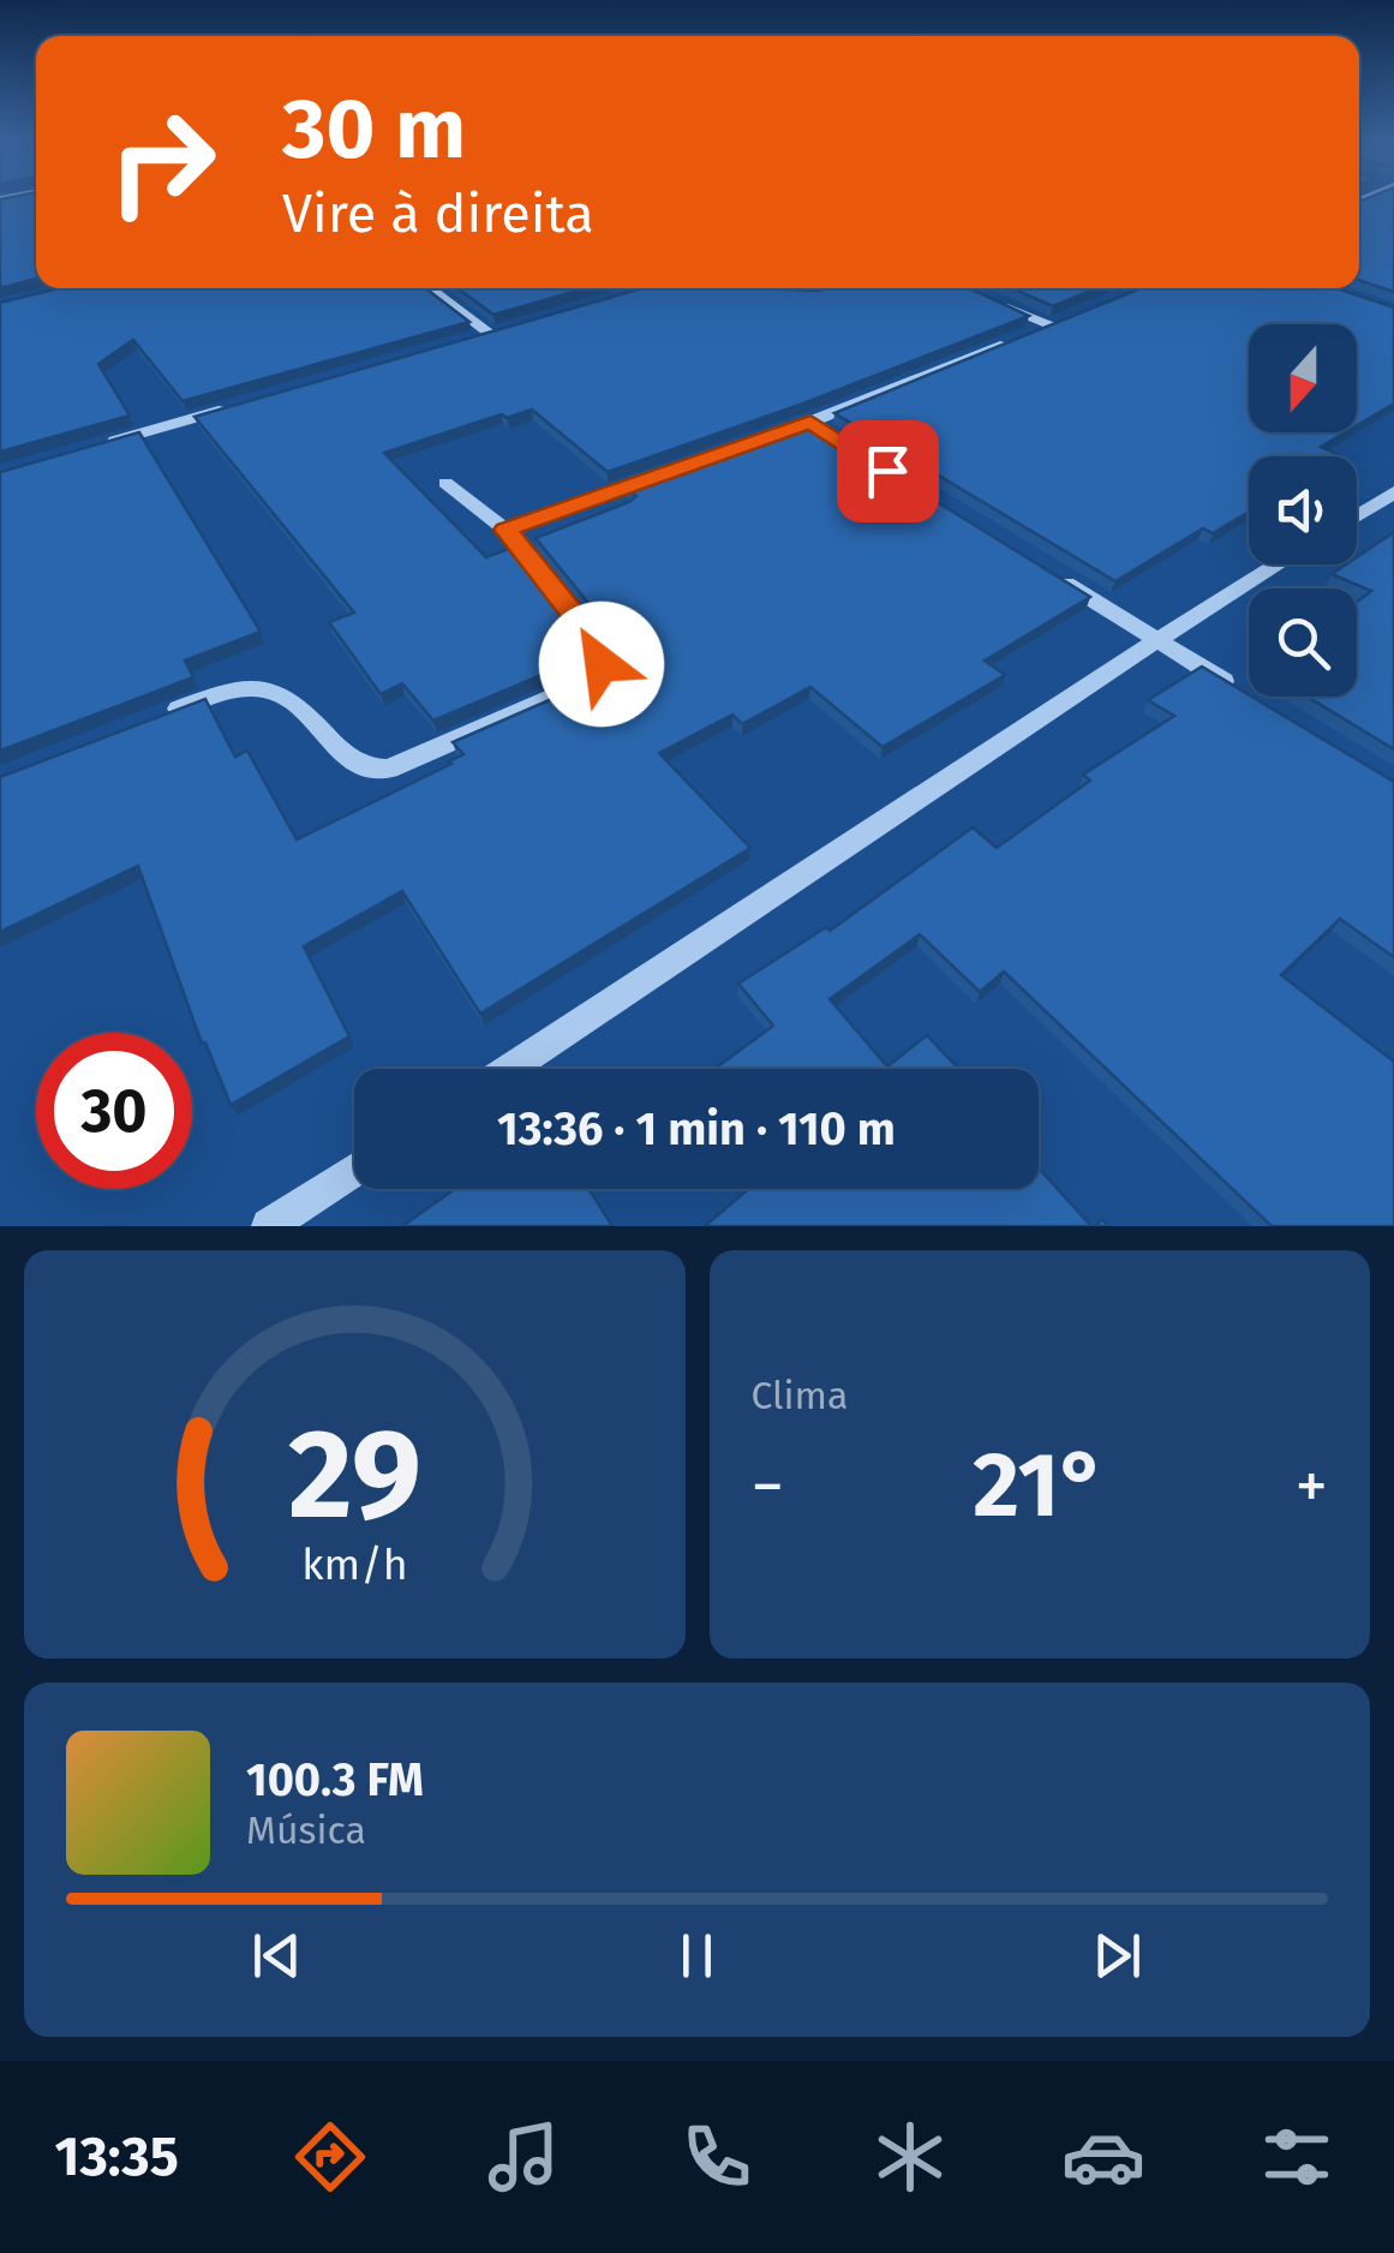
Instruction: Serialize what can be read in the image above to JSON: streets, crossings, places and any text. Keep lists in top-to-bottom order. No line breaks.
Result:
{"north":"bottom","page":{"turn":["30 m","Vire à direita"],"limit":"30","trip":"13:36 · 1 min · 110 m","tile":"Clima","heat":["−","21°","+"],"song":["100.3 FM","Música"],"tabs":"13:35","gauge":["29","km/h"]}}
